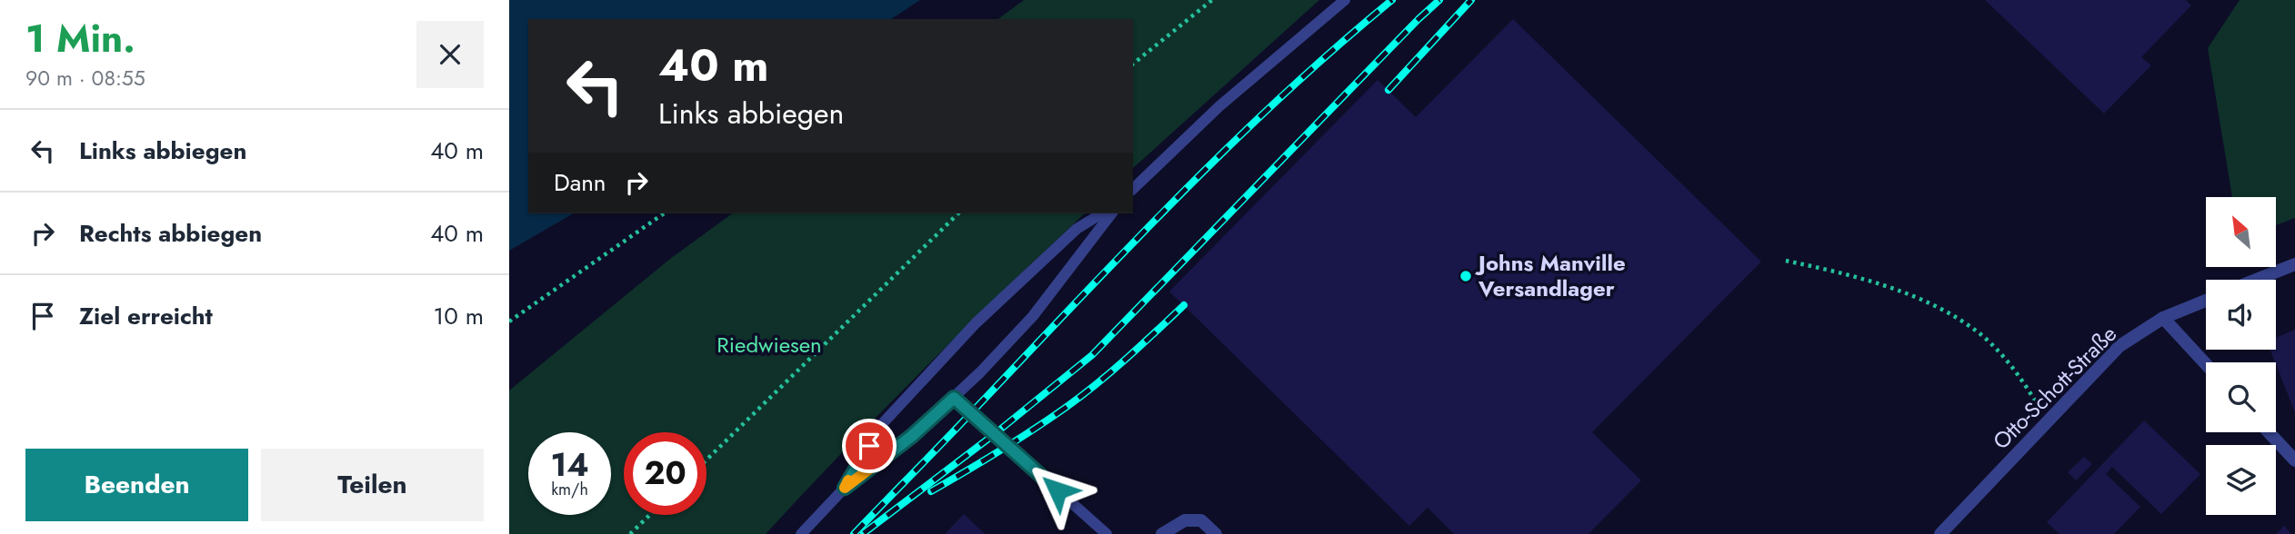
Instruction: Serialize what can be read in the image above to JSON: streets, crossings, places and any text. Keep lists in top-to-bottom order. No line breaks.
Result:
{"streets":{"street":["Otto-Schott-Straße"]},"parks":["Riedwiesen"],"places":["Johns Manville Versandlager"],"north":"top left","page":{"heading":["1 Min.","90 m · 08:55"],"turn":["40 m","Links abbiegen"],"list":[{"name":"Links abbiegen","value":"40 m"},{"name":"Rechts abbiegen","value":"40 m"},{"name":"Ziel erreicht","value":"10 m"}],"then":"Dann","speed":"14 km/h","limit":"20","buttons":["Beenden","Teilen"]}}
